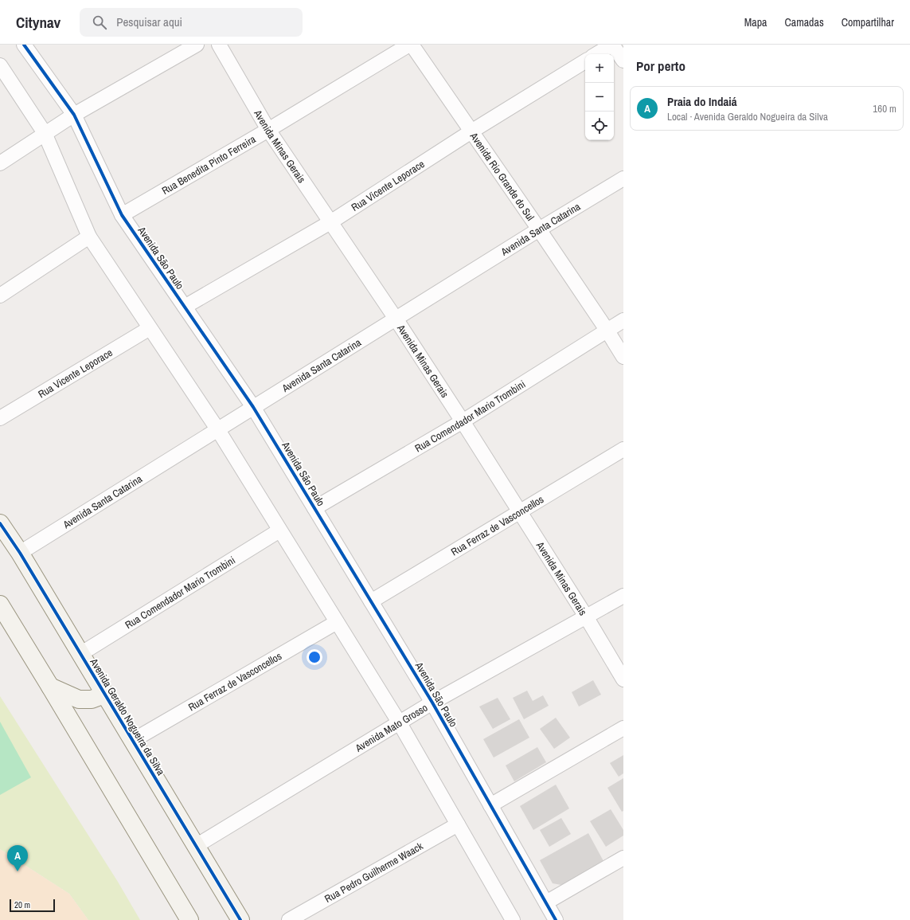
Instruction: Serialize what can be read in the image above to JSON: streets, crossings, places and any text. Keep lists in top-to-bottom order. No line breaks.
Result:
{"streets":{"main road":["Avenida Geraldo Nogueira da Silva"],"street":["Avenida Minas Gerais","Rua Benedita Pinto Ferreira","Avenida Rio Grande do Sul","Rua Vicente Leporace","Avenida Santa Catarina","Avenida São Paulo","Rua Comendador Mario Trombini","Rua Ferraz de Vasconcellos","Avenida Mato Grosso","Rua Pedro Guilherme Waack"]},"crossings":[["Avenida Minas Gerais","Rua Benedita Pinto Ferreira"],["Avenida Minas Gerais","Rua Vicente Leporace"],["Avenida Minas Gerais","Avenida Santa Catarina"],["Avenida Minas Gerais","Rua Comendador Mario Trombini"],["Avenida Minas Gerais","Rua Ferraz de Vasconcellos"],["Avenida Minas Gerais","Avenida Mato Grosso"],["Rua Benedita Pinto Ferreira","Avenida Rio Grande do Sul"],["Rua Benedita Pinto Ferreira","Avenida São Paulo"],["Avenida Rio Grande do Sul","Rua Vicente Leporace"],["Avenida Rio Grande do Sul","Avenida Santa Catarina"],["Avenida Rio Grande do Sul","Rua Comendador Mario Trombini"],["Rua Vicente Leporace","Avenida São Paulo"],["Avenida Santa Catarina","Avenida São Paulo"],["Avenida Santa Catarina","Avenida Geraldo Nogueira da Silva"],["Avenida São Paulo","Rua Comendador Mario Trombini"],["Avenida São Paulo","Rua Ferraz de Vasconcellos"],["Avenida São Paulo","Avenida Mato Grosso"],["Rua Comendador Mario Trombini","Avenida Geraldo Nogueira da Silva"],["Rua Ferraz de Vasconcellos","Avenida Geraldo Nogueira da Silva"],["Avenida Geraldo Nogueira da Silva","Avenida Mato Grosso"]],"scale_bar":"20 m","page":{"header":"Citynav","search":"Pesquisar aqui","nav":["Mapa","Camadas","Compartilhar"],"heading":"Por perto","map_buttons":["+","−"],"list":[{"mark":"A","name":"Praia do Indaiá","note":"Local · Avenida Geraldo Nogueira da Silva","value":"160 m"}],"pins":"A","scale":"20 m"}}
